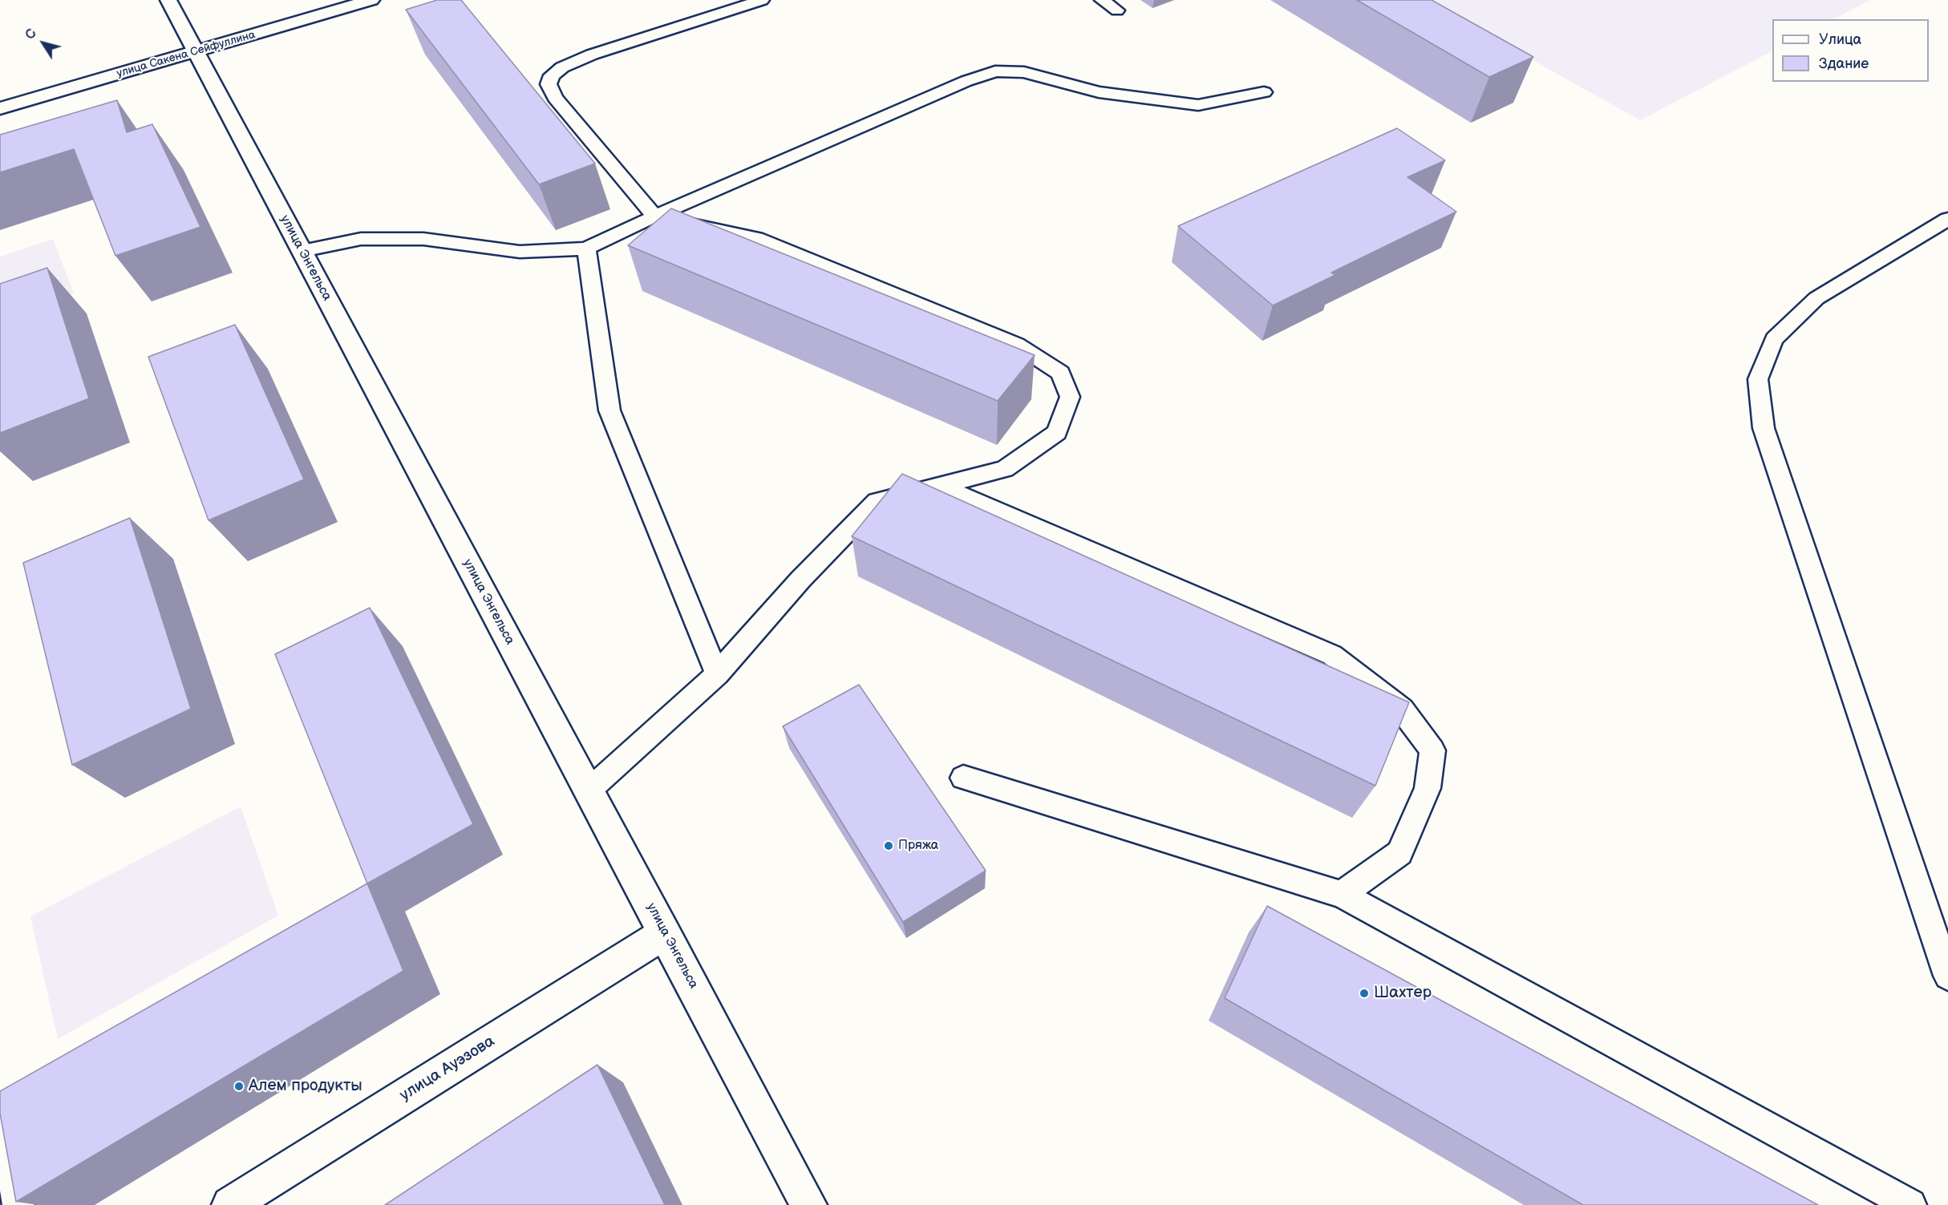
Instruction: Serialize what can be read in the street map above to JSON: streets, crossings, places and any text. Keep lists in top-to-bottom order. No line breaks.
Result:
{"streets":{"street":["улица Сакена Сейфуллина","улица Энгельса","улица Ауэзова"]},"crossings":[["улица Сакена Сейфуллина","улица Энгельса"],["улица Энгельса","улица Ауэзова"]],"places":["Пряжа","Шахтер","Алем продукты"],"legend":["Улица","Здание"],"north":"top left"}
